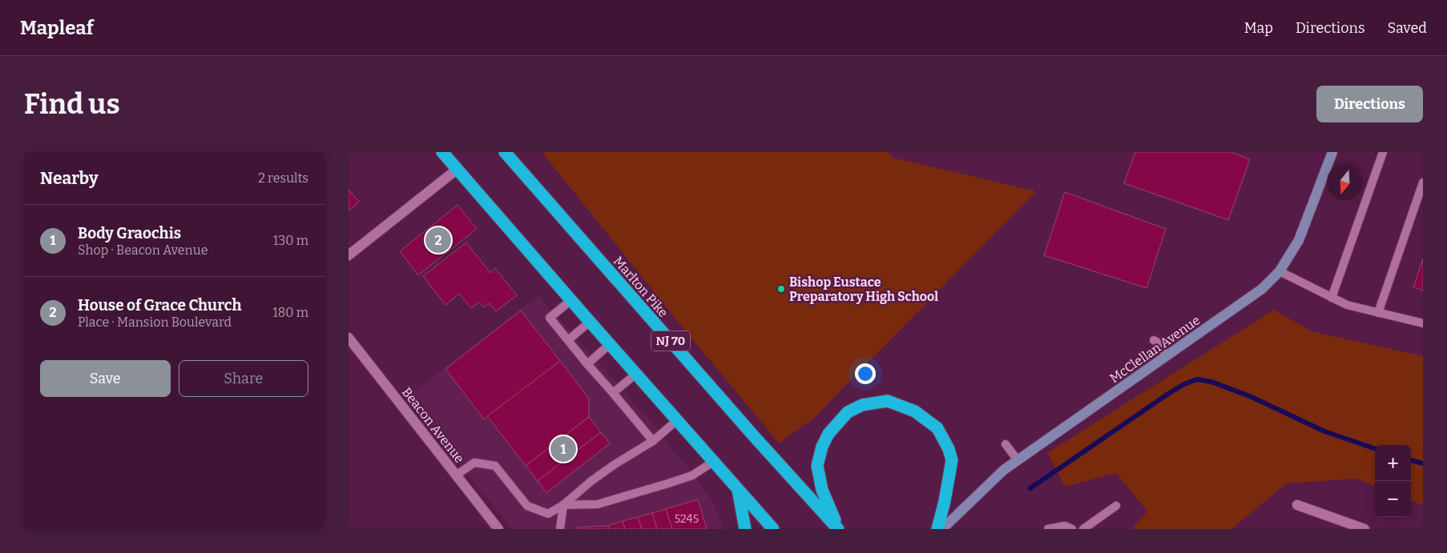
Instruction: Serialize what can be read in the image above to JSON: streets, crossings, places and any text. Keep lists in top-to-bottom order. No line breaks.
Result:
{"streets":{"highway":["Marlton Pike","NJ 70"],"street":["McClellan Avenue","Beacon Avenue"]},"places":["Bishop Eustace Preparatory High School"],"house_numbers":["5245"],"north":"bottom","page":{"header":"Mapleaf","nav":["Map","Directions","Saved"],"buttons":["Directions",["Save","Share"]],"title":"Find us","heading":["Nearby","2 results"],"list":[{"mark":"1","name":"Body Graochis","note":"Shop · Beacon Avenue","value":"130 m"},{"mark":"2","name":"House of Grace Church","note":"Place · Mansion Boulevard","value":"180 m"}],"pins":["2","1"],"map_buttons":["+","−"]}}
